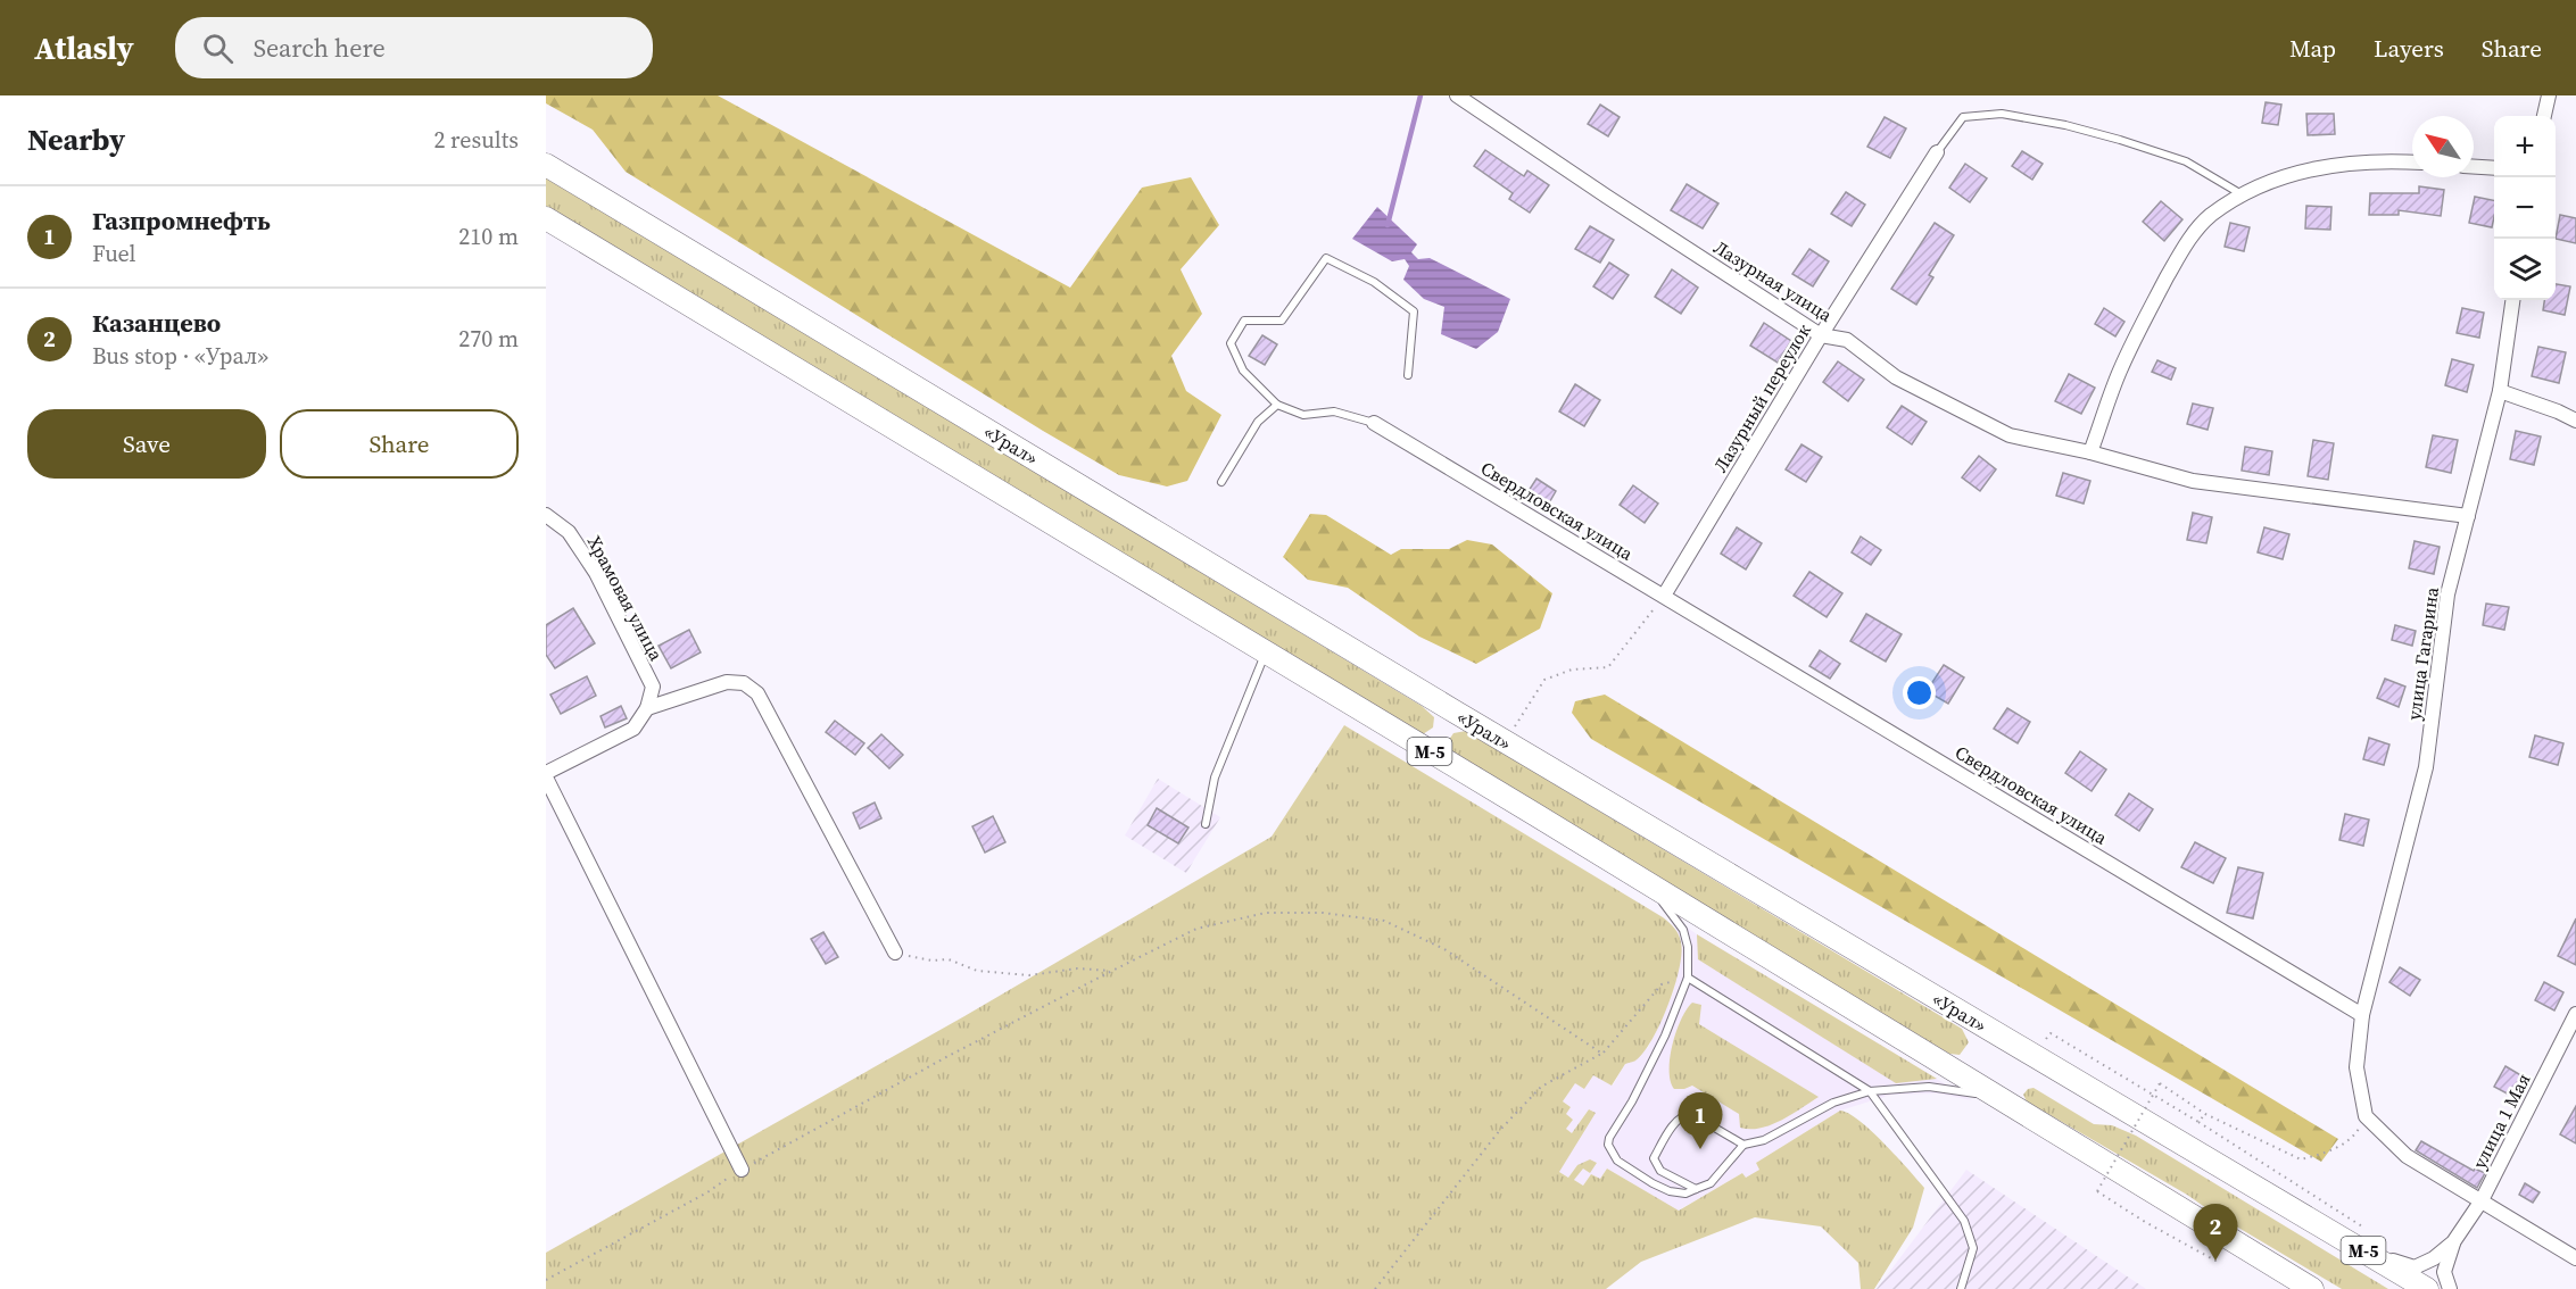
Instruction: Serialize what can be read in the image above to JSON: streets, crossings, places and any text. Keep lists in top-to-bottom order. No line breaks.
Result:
{"streets":{"main road":["«Урал»","М-5"],"street":["Лазурная улица","Лазурный переулок","Свердловская улица","Храмовая улица","улица Гагарина","улица 1 Мая"]},"crossings":[["Лазурная улица","Лазурный переулок"],["Лазурная улица","улица Гагарина"],["Лазурный переулок","Свердловская улица"],["Свердловская улица","улица Гагарина"]],"north":"top left","page":{"header":"Atlasly","search":"Search here","nav":["Map","Layers","Share"],"heading":["Nearby","2 results"],"map_buttons":["+","−"],"list":[{"mark":"1","name":"Газпромнефть","note":"Fuel","value":"210 m"},{"mark":"2","name":"Казанцево","note":"Bus stop · «Урал»","value":"270 m"}],"buttons":["Save","Share"],"pins":["1","2"]}}
